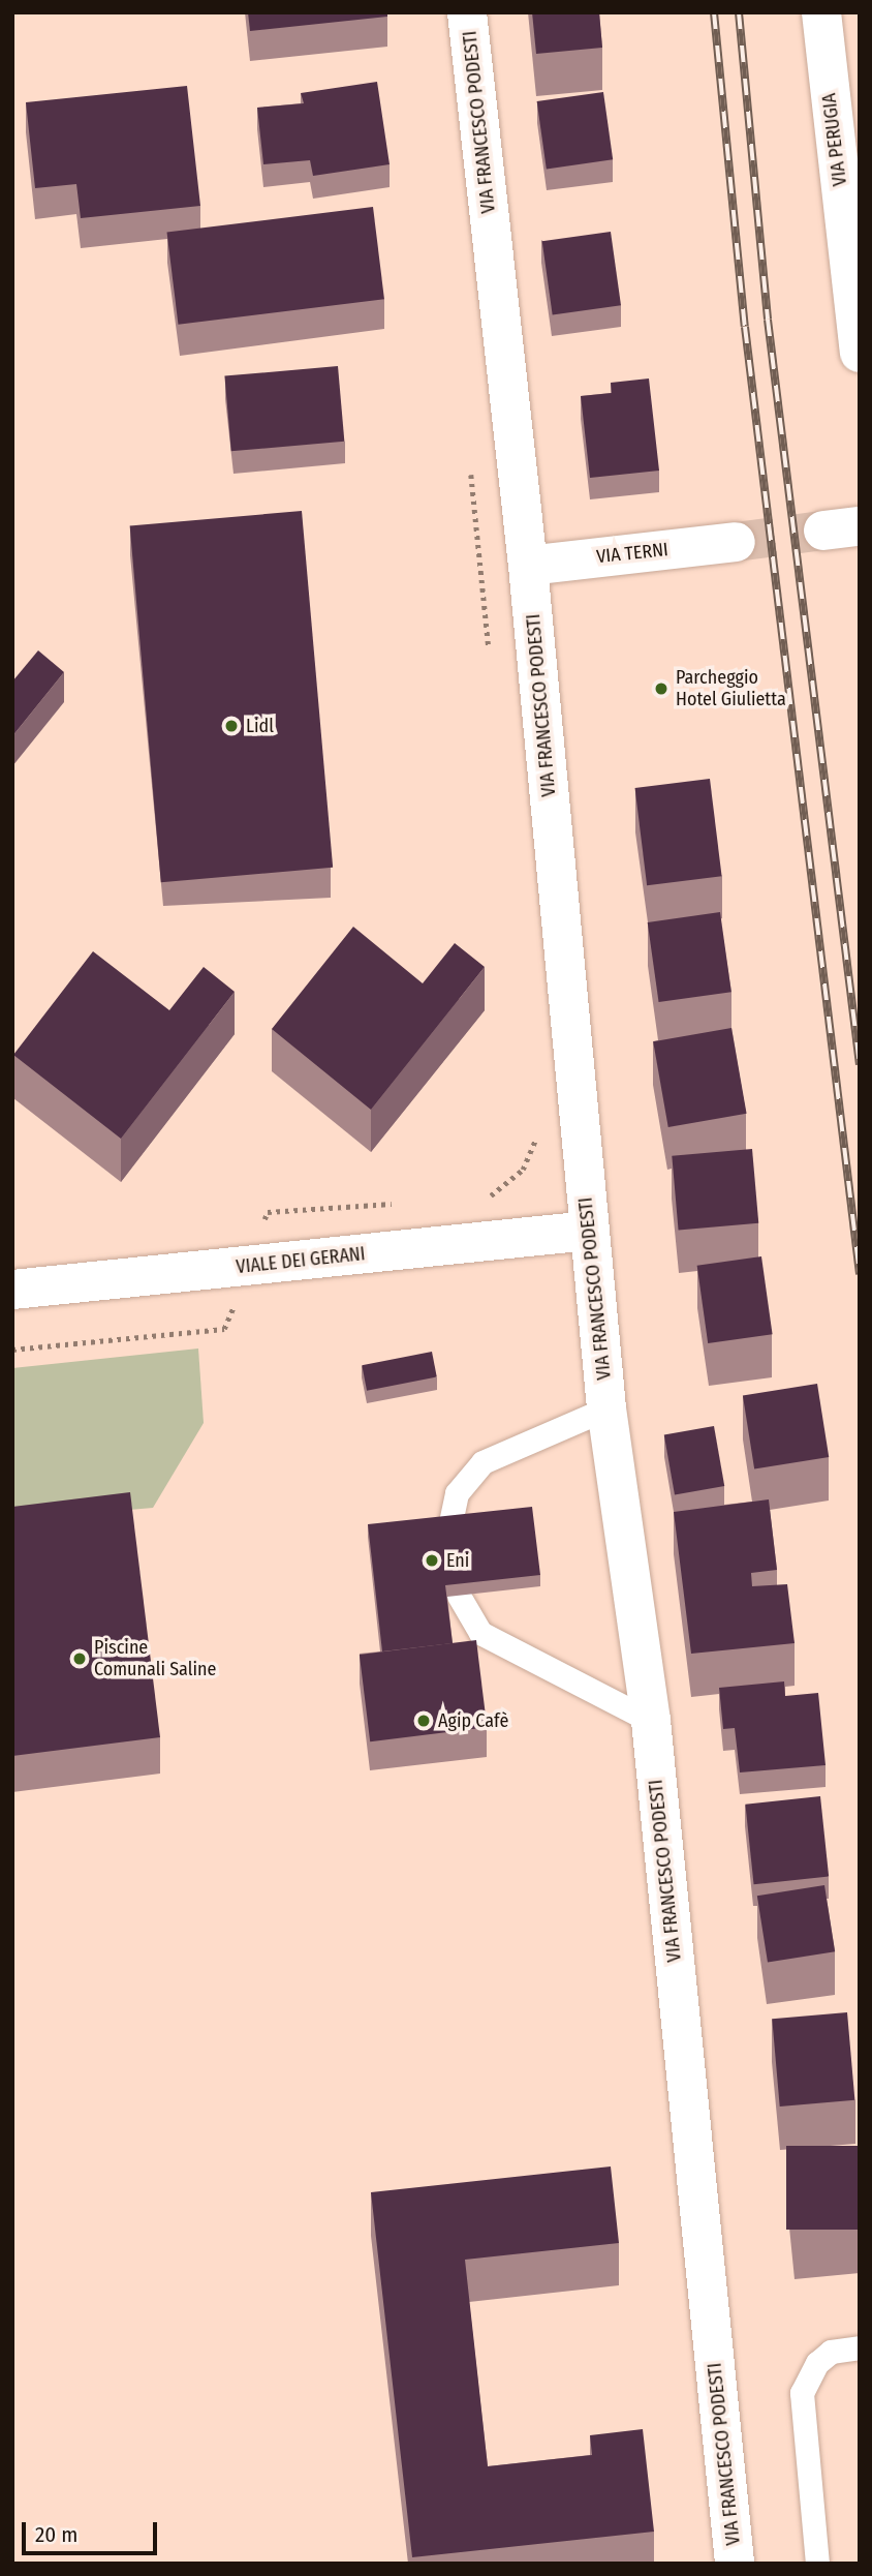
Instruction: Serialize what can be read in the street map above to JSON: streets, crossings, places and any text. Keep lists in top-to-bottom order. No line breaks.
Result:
{"streets":{"main road":["VIA FRANCESCO PODESTI","VIA PERUGIA","VIA TERNI","VIALE DEI GERANI"]},"crossings":[["VIA FRANCESCO PODESTI","VIA TERNI"],["VIA FRANCESCO PODESTI","VIALE DEI GERANI"]],"places":["Parcheggio Hotel Giulietta","Lidl","Eni","Piscine Comunali Saline","Agip Cafè"],"scale_bar":"20 m"}
